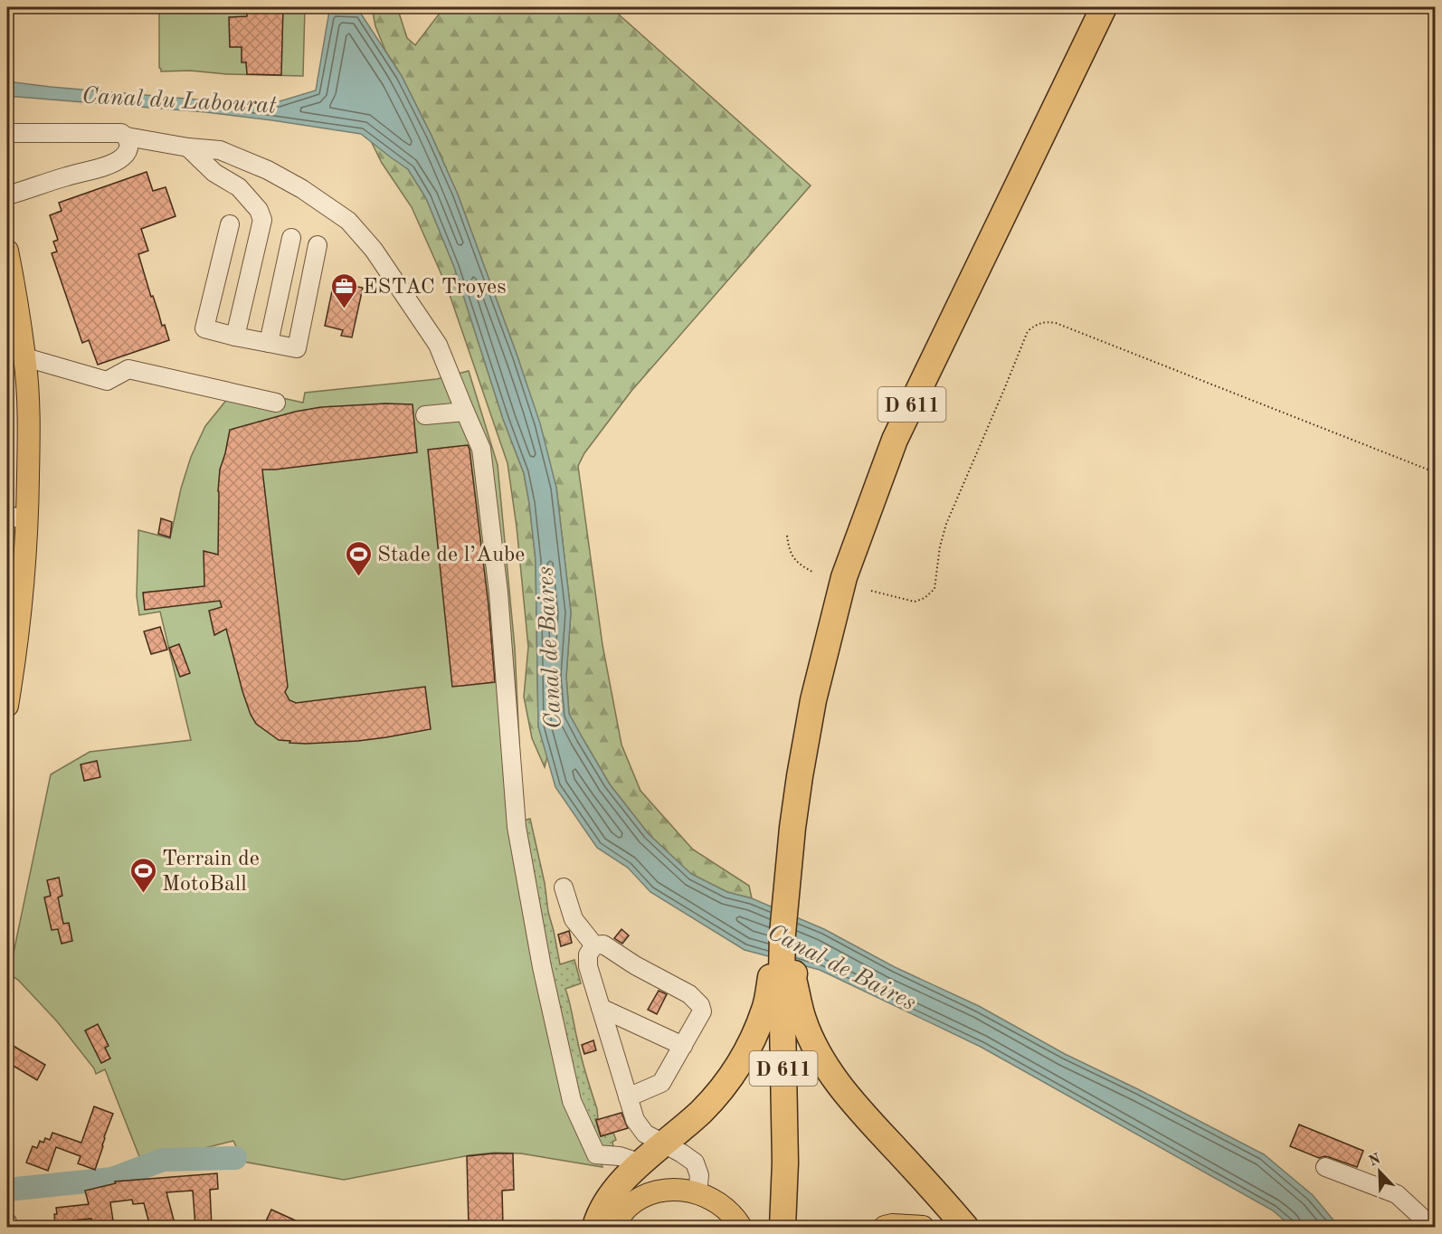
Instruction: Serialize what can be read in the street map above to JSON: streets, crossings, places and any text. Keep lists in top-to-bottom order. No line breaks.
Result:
{"streets":{"highway":["D 611"]},"water":["Canal du Labourat","Canal de Baires"],"places":{"office":["ESTAC Troyes"],"sports":["Stade de l’Aube","Terrain de MotoBall"]},"north":"top left"}
